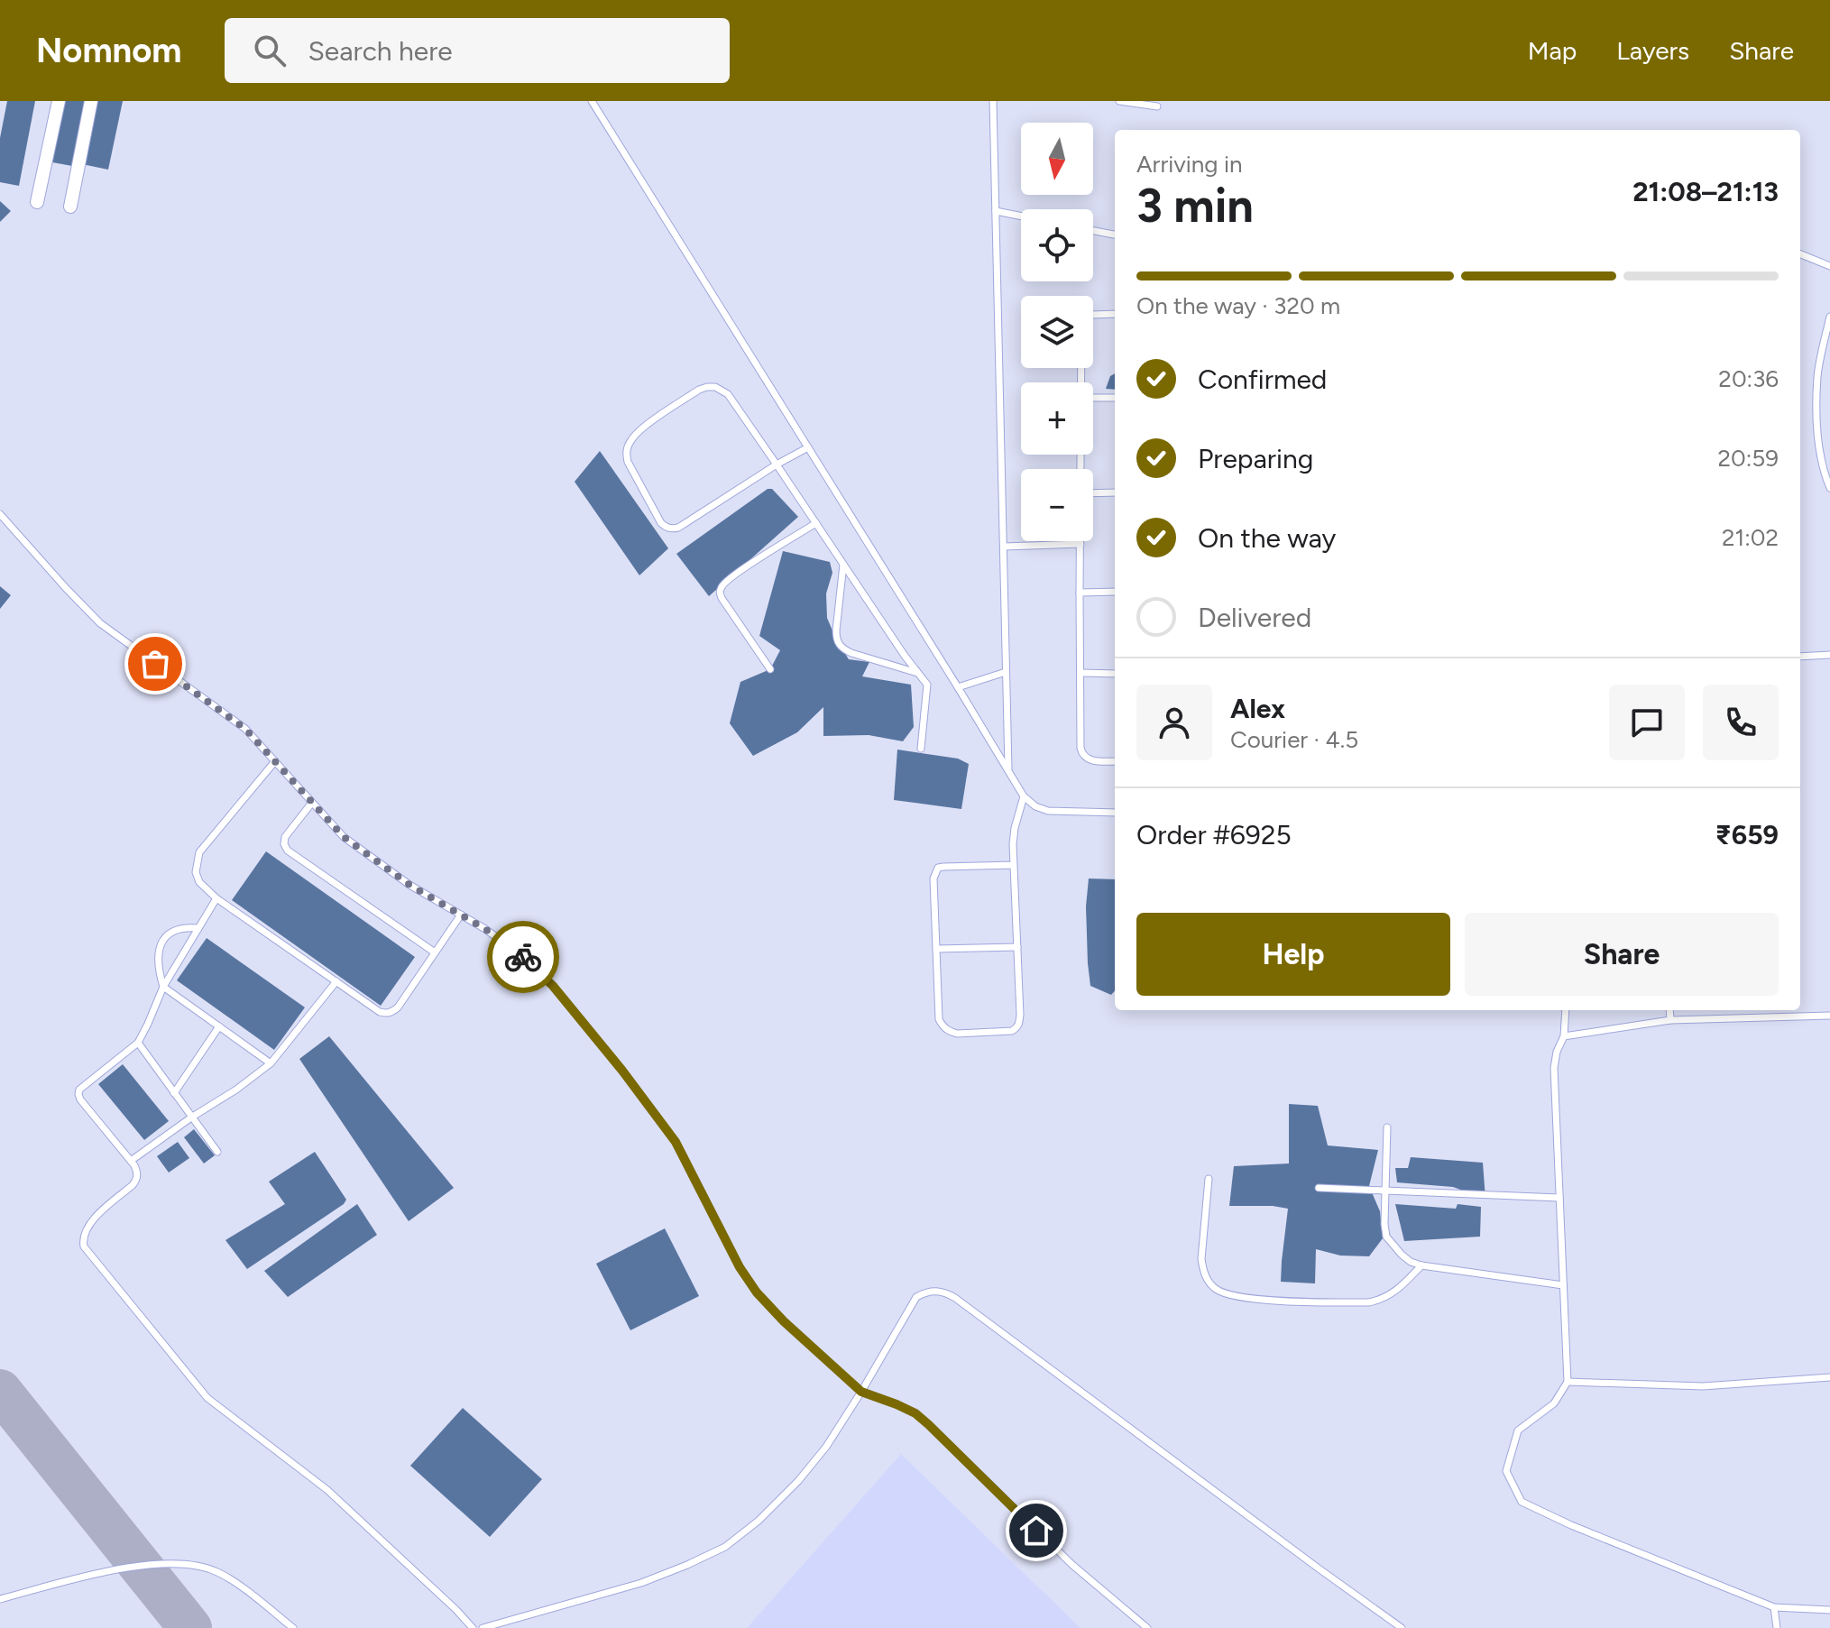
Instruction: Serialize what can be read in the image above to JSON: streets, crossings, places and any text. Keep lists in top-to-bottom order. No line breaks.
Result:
{"north":"bottom","page":{"header":"Nomnom","search":"Search here","nav":["Map","Layers","Share"],"map_buttons":["+","−"],"heading":["3 min","Arriving in","21:08–21:13"],"panel":["Alex","Courier · 4.5","Order #6925","₹659"],"bar":"On the way · 320 m","list":[["Confirmed","20:36"],["Preparing","20:59"],["On the way","21:02"],"Delivered"],"buttons":["Help","Share"]}}
